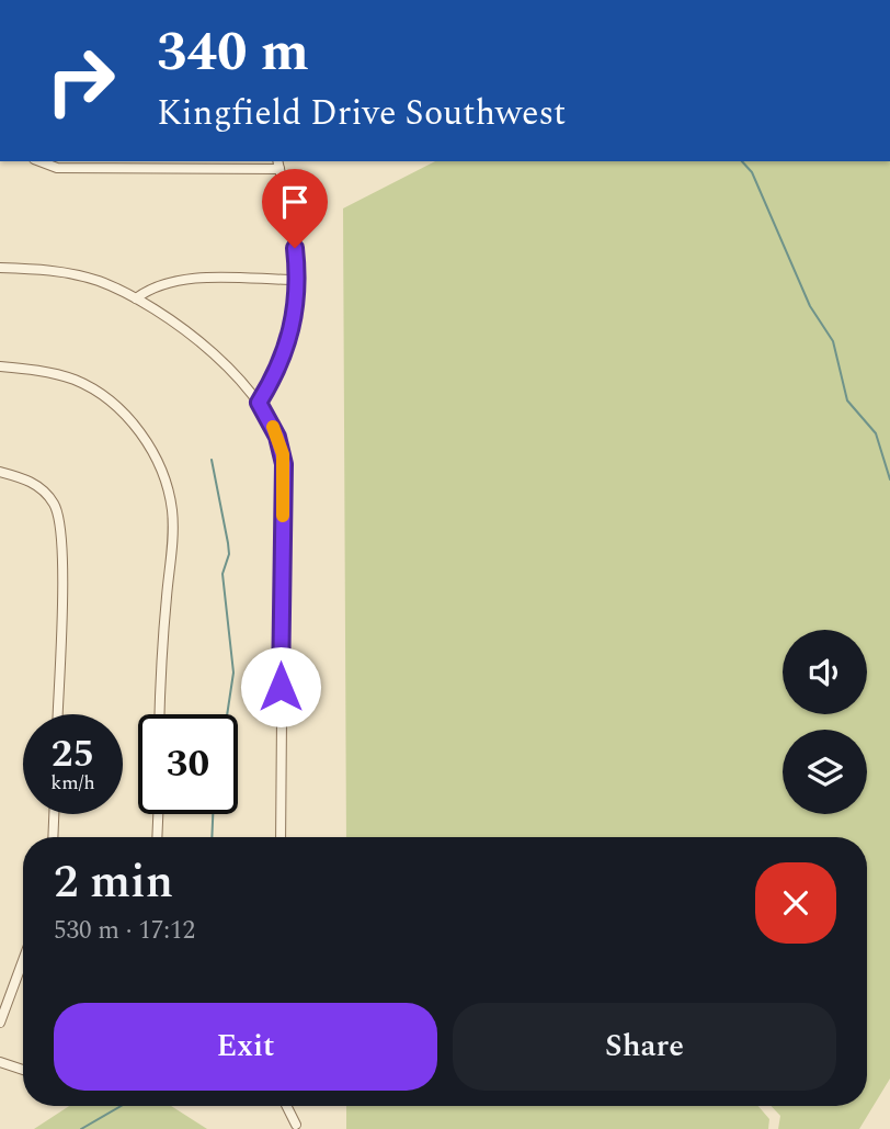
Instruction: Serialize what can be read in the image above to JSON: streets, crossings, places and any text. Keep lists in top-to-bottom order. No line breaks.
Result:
{"page":{"turn":["340 m","Kingfield Drive Southwest"],"speed":"25 km/h","limit":"30","heading":["2 min","530 m · 17:12"],"buttons":["Exit","Share"]}}
